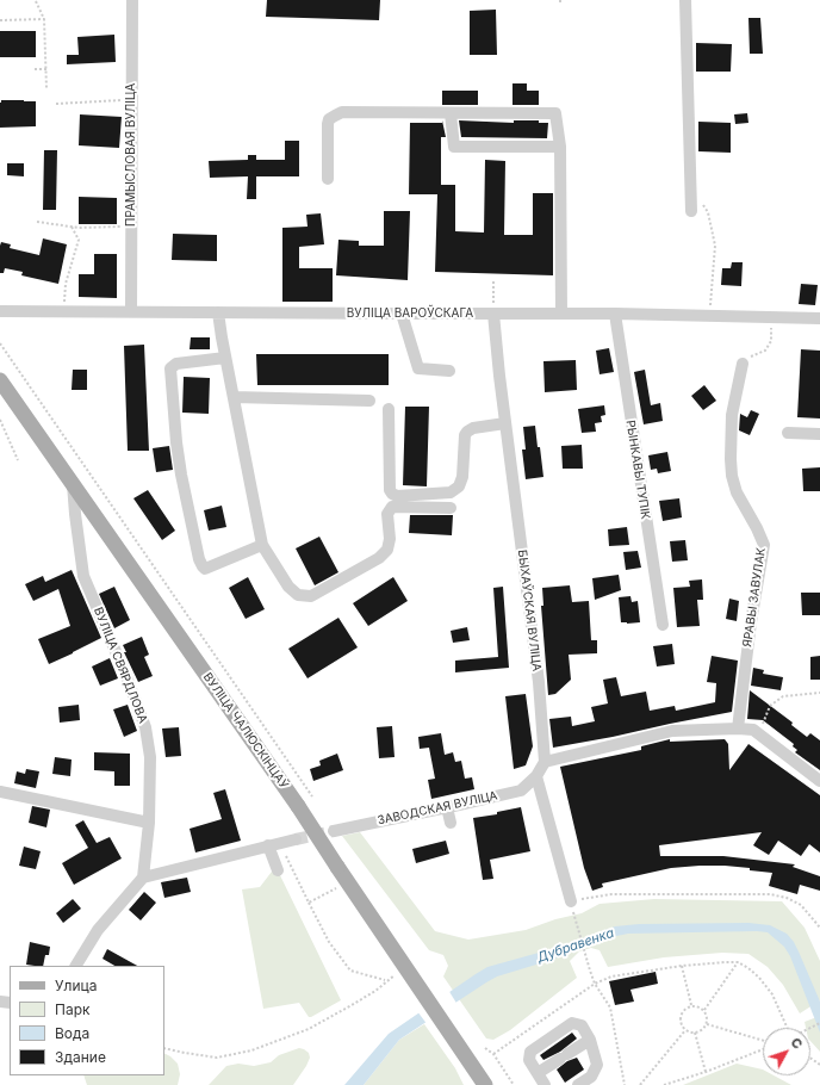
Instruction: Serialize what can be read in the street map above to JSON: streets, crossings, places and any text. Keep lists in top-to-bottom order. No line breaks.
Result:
{"streets":{"main road":["ВУЛІЦА ЧАЛЮСКІНЦАЎ"],"street":["ПРАМЫСЛОВАЯ ВУЛІЦА","ВУЛІЦА ВАРОЎСКАГА","РЫНКАВЫ ТУПІК","ЯРАВЫ ЗАВУЛАК","БЫХАЎСКАЯ ВУЛІЦА","ВУЛІЦА СВЯРДЛОВА","ЗАВОДСКАЯ ВУЛІЦА"]},"crossings":[["ПРАМЫСЛОВАЯ ВУЛІЦА","ВУЛІЦА ВАРОЎСКАГА"],["ВУЛІЦА ВАРОЎСКАГА","РЫНКАВЫ ТУПІК"],["ВУЛІЦА ВАРОЎСКАГА","БЫХАЎСКАЯ ВУЛІЦА"],["ВУЛІЦА СВЯРДЛОВА","ВУЛІЦА ЧАЛЮСКІНЦАЎ"]],"water":["Дубравенка"],"legend":["Улица","Парк","Вода","Здание"],"north":"top right"}
